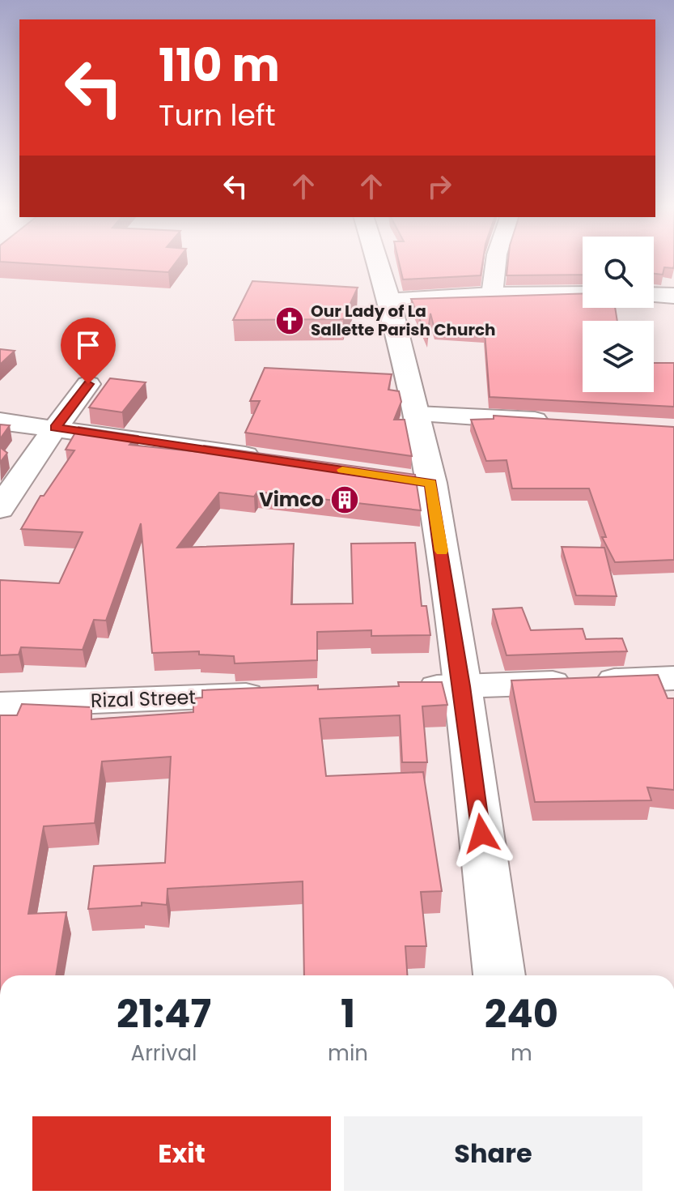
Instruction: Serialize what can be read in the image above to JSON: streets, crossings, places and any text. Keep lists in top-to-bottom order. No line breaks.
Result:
{"streets":{"street":["Rizal Street"]},"places":{"church":["Our Lady of La Sallette Parish Church"],"building":["Vimco"]},"page":{"turn":["110 m","Turn left"],"eta":["21:47","Arrival","1","min","240","m"],"buttons":["Exit","Share"]}}
